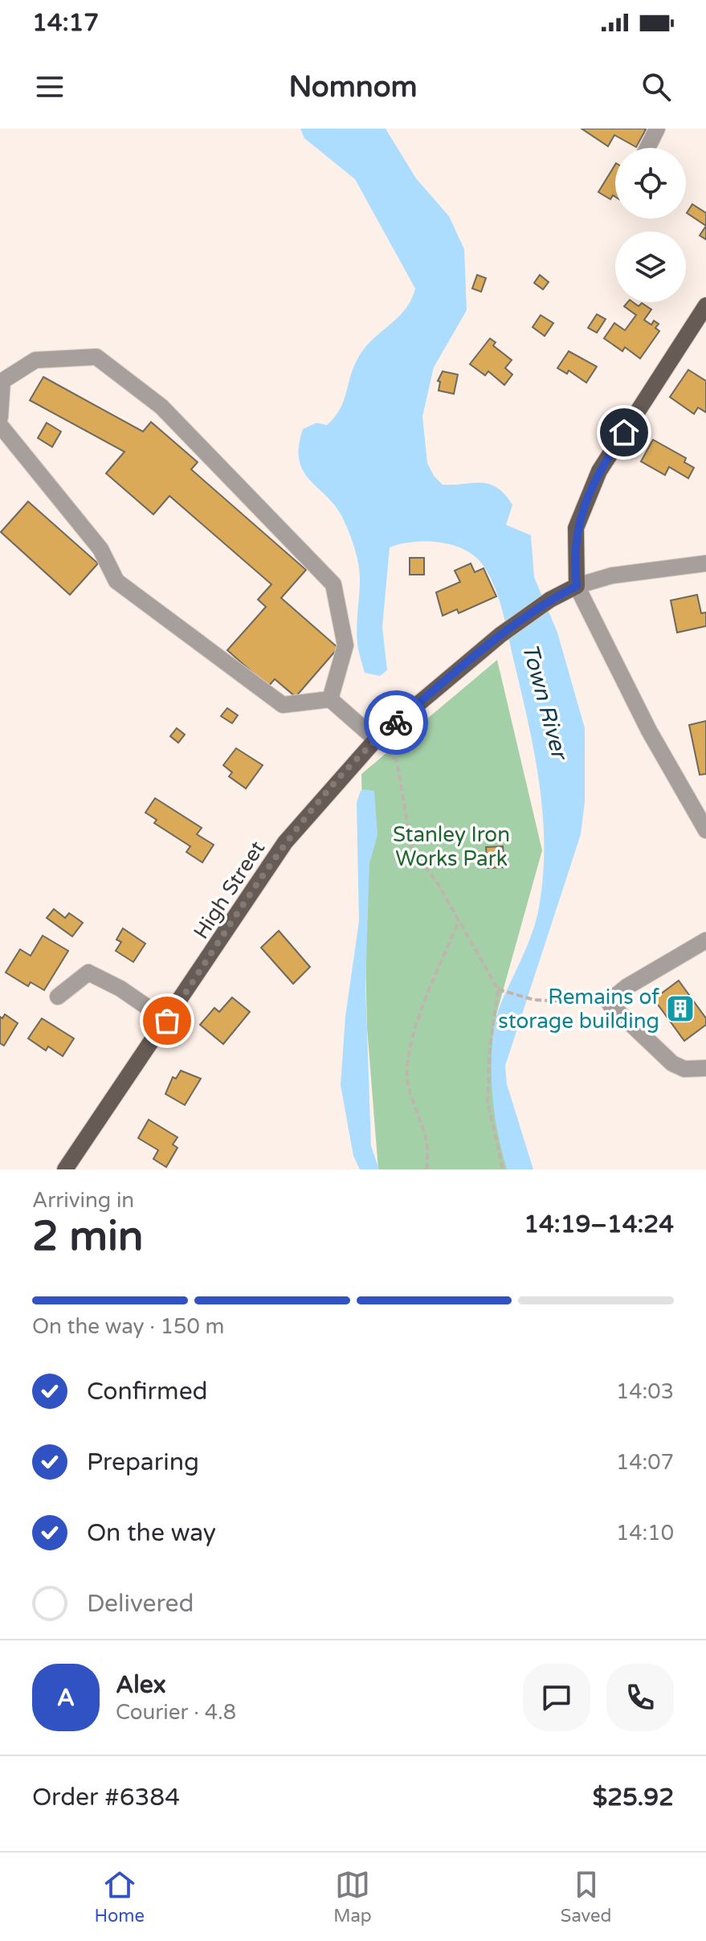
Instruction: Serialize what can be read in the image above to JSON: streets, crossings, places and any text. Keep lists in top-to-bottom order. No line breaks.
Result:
{"streets":{"main road":["High Street"]},"water":["Town River"],"parks":["Stanley Iron Works Park"],"places":{"building":["Remains of storage building"]},"page":{"status":"14:17","header":"Nomnom","heading":["2 min","Arriving in","14:19–14:24"],"panel":["Alex","Courier · 4.8","Order #6384","$25.92"],"bar":"On the way · 150 m","list":[["Confirmed","14:03"],["Preparing","14:07"],["On the way","14:10"],"Delivered"],"round":"A","tabs":["Home","Map","Saved"]}}
